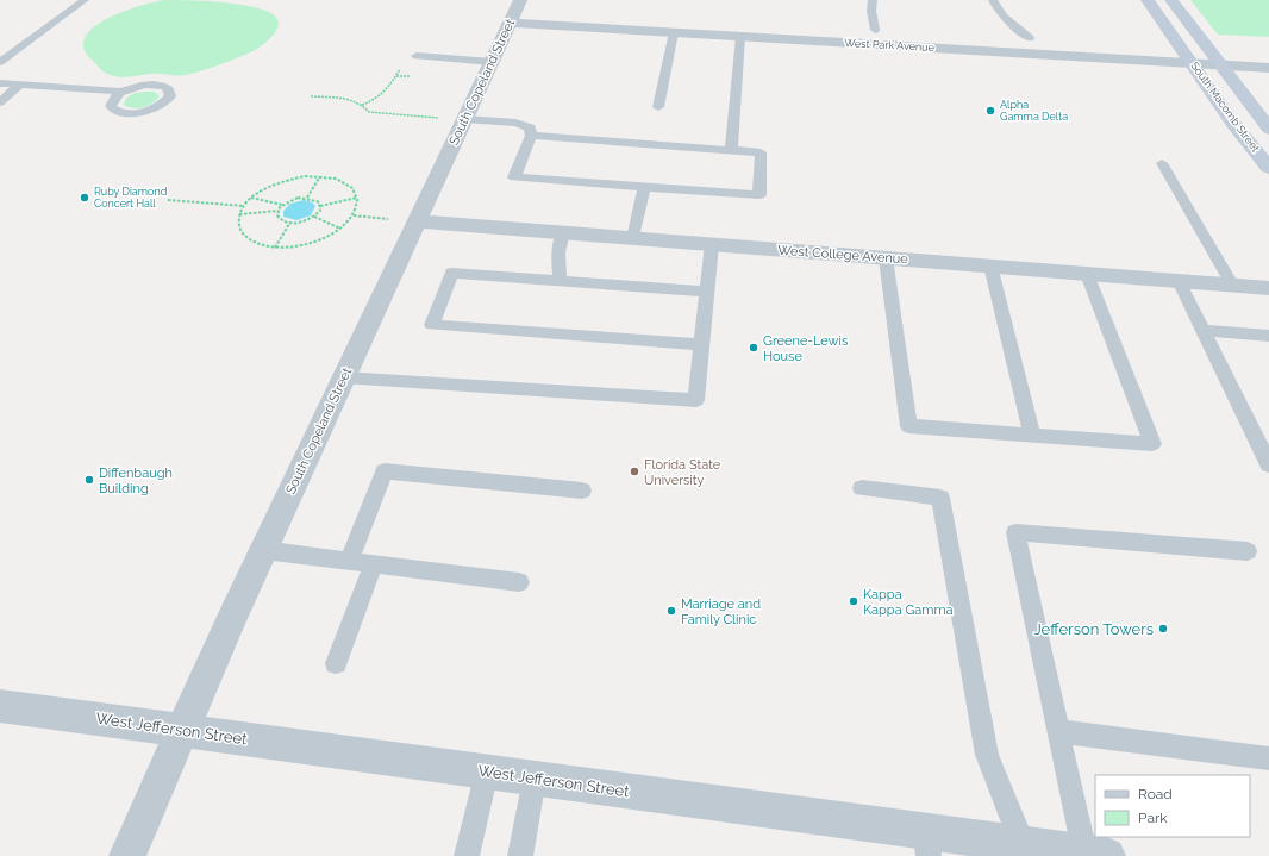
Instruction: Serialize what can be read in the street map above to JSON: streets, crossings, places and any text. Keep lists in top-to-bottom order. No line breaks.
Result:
{"streets":{"main road":["South Macomb Street"],"street":["West Park Avenue","South Copeland Street","West College Avenue","West Jefferson Street"]},"crossings":[["West Park Avenue","South Copeland Street"],["West Park Avenue","South Macomb Street"],["South Copeland Street","West College Avenue"],["South Copeland Street","West Jefferson Street"]],"places":["Alpha Gamma Delta","Ruby Diamond Concert Hall","Greene-Lewis House","Florida State University","Diffenbaugh Building","Kappa Kappa Gamma","Marriage and Family Clinic","Jefferson Towers"],"legend":["Road","Park"]}
